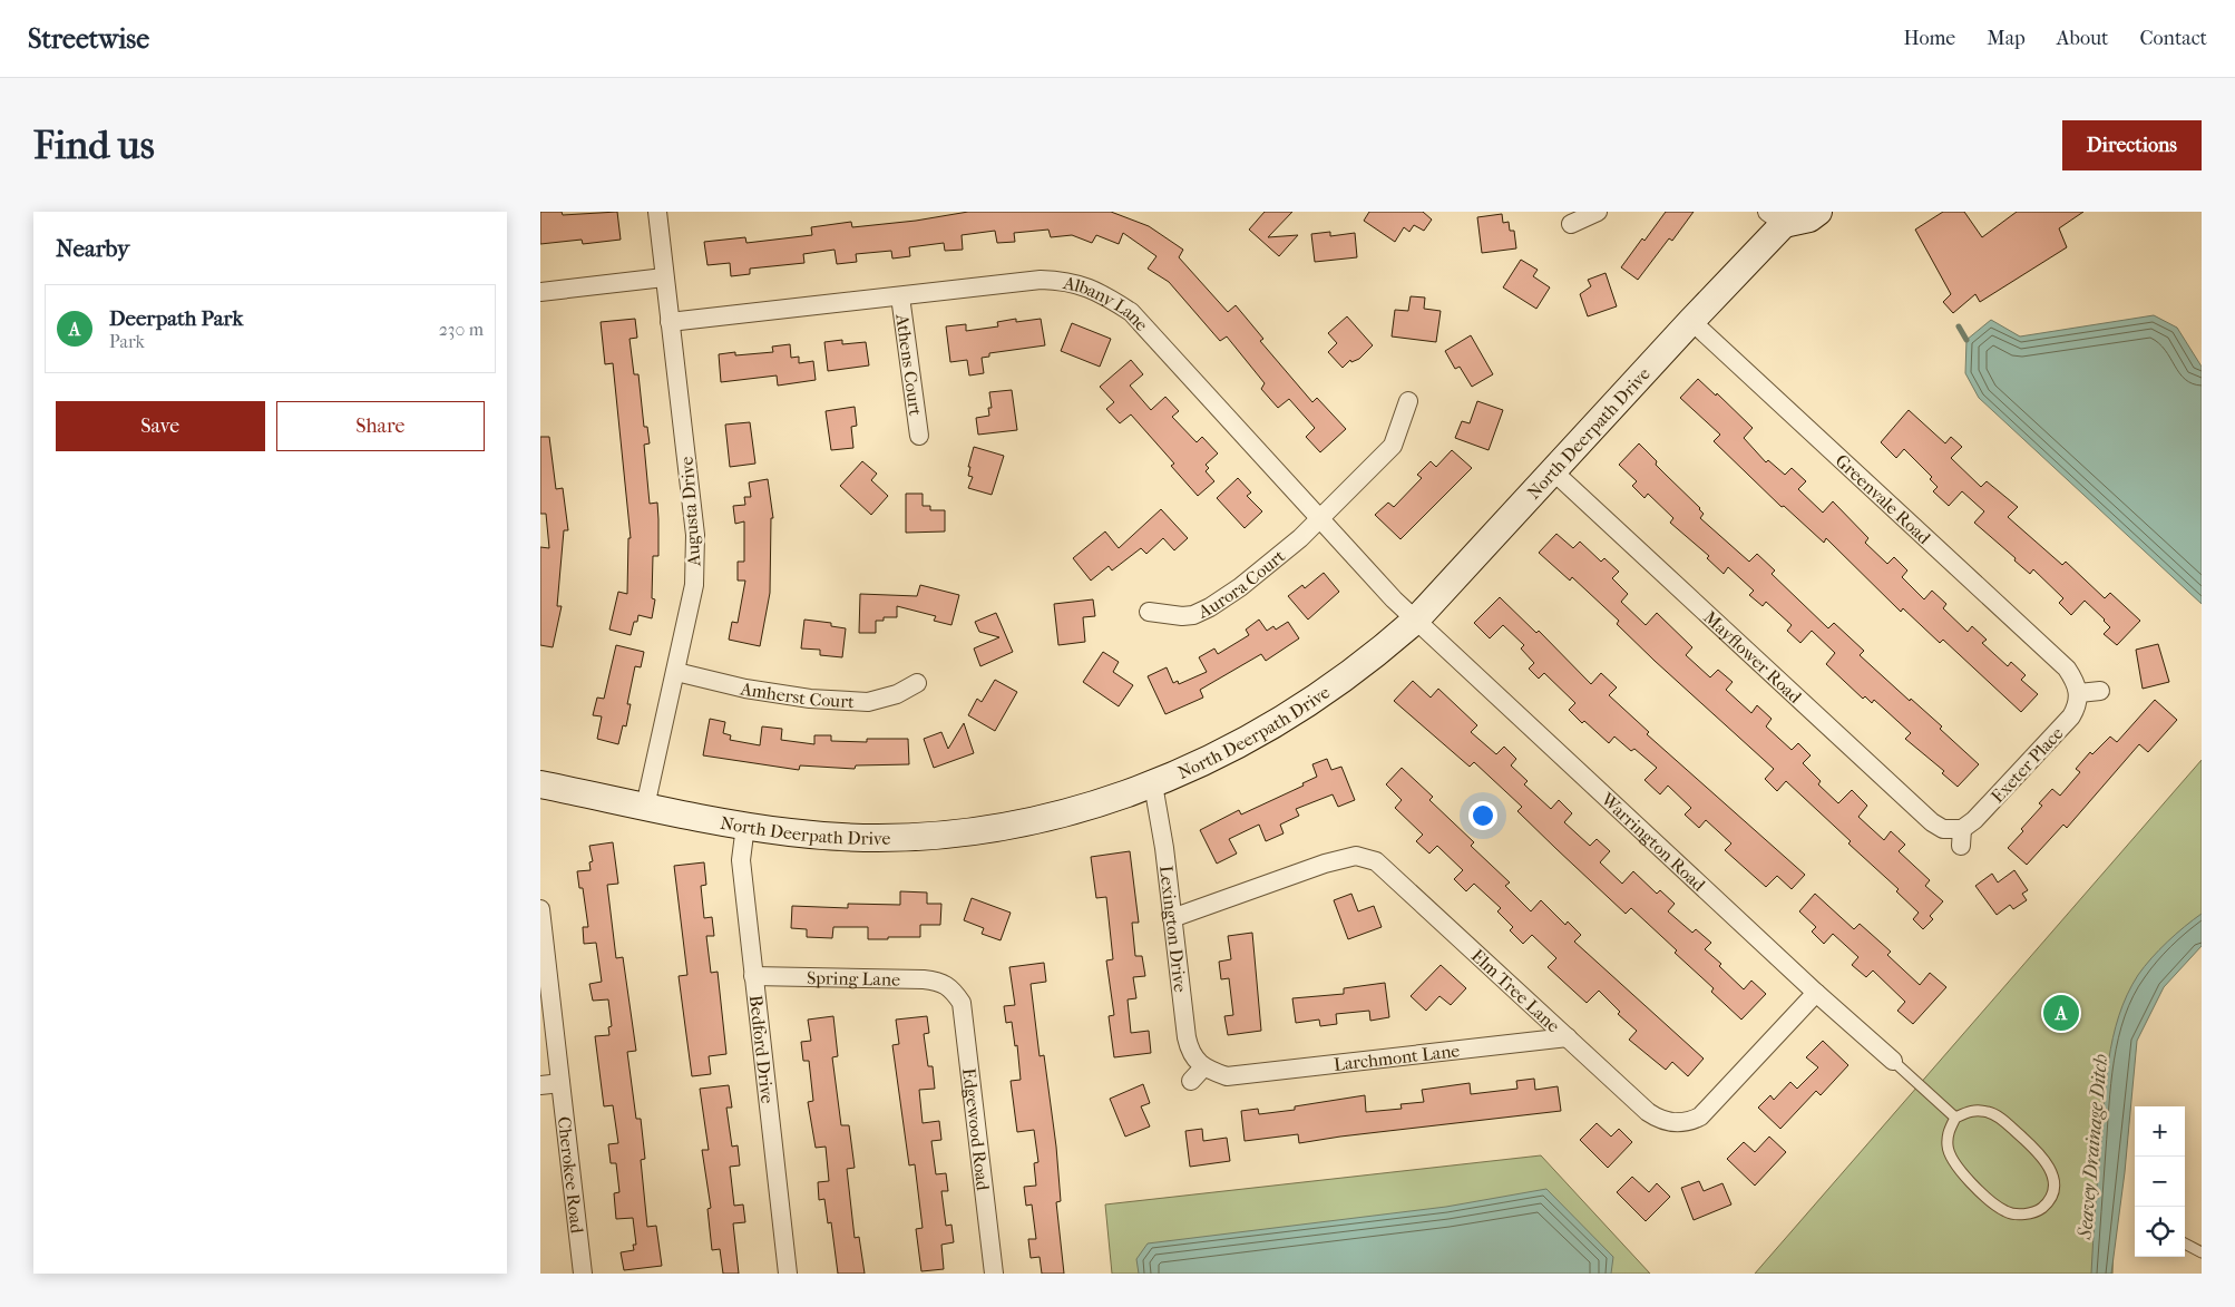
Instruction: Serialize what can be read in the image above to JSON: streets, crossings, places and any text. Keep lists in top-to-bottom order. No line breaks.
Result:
{"streets":{"street":["Albany Lane","Athens Court","North Deerpath Drive","Greenvale Road","Augusta Drive","Aurora Court","Mayflower Road","Amherst Court","Exeter Place","Warrington Road","Lexington Drive","Spring Lane","Elm Tree Lane","Bedford Drive","Larchmont Lane","Edgewood Road","Cherokee Road"]},"crossings":[["Albany Lane","Athens Court"],["Albany Lane","North Deerpath Drive"],["Albany Lane","Augusta Drive"],["Albany Lane","Aurora Court"],["Albany Lane","Warrington Road"],["North Deerpath Drive","Greenvale Road"],["North Deerpath Drive","Augusta Drive"],["North Deerpath Drive","Mayflower Road"],["North Deerpath Drive","Warrington Road"],["North Deerpath Drive","Lexington Drive"],["North Deerpath Drive","Bedford Drive"],["Greenvale Road","Exeter Place"],["Augusta Drive","Amherst Court"],["Mayflower Road","Exeter Place"],["Warrington Road","Elm Tree Lane"],["Lexington Drive","Elm Tree Lane"],["Lexington Drive","Larchmont Lane"],["Spring Lane","Bedford Drive"],["Spring Lane","Edgewood Road"],["Elm Tree Lane","Larchmont Lane"]],"water":["Seavey Drainage Ditch"],"page":{"header":"Streetwise","nav":["Home","Map","About","Contact"],"buttons":["Directions",["Save","Share"]],"title":"Find us","heading":"Nearby","list":[{"mark":"A","name":"Deerpath Park","note":"Park","value":"230 m"}],"pins":"A","map_buttons":["+","−"]}}
